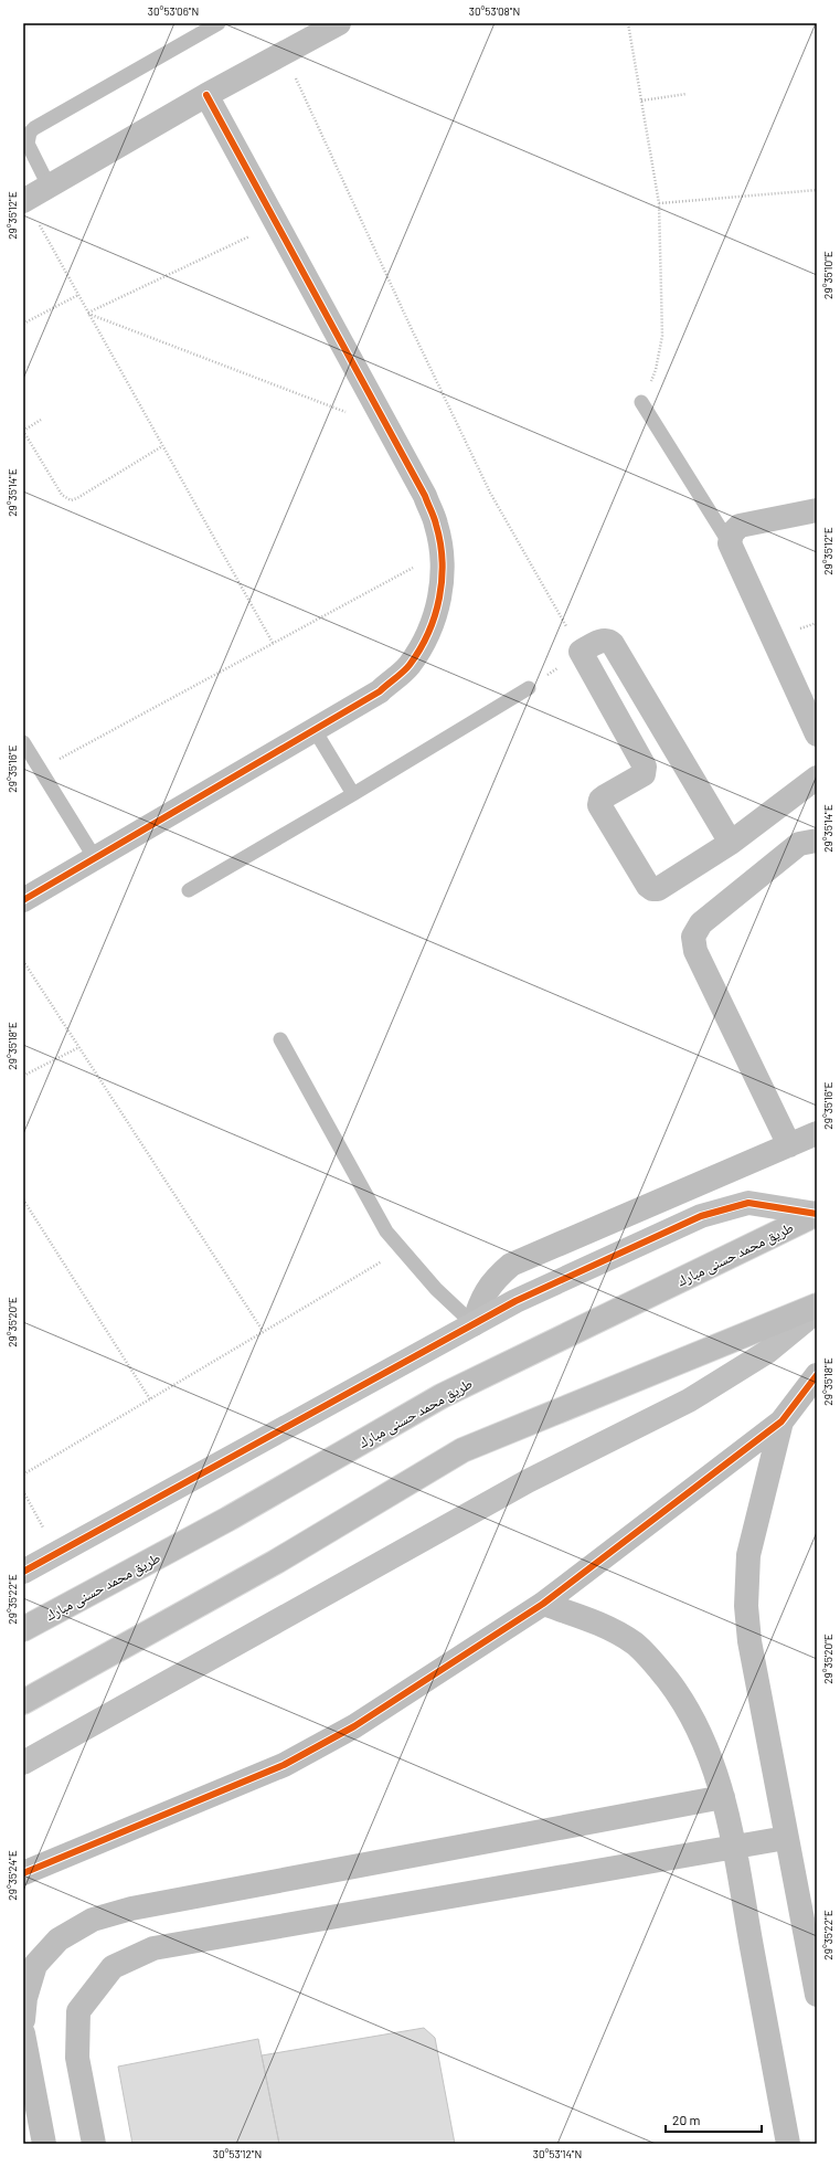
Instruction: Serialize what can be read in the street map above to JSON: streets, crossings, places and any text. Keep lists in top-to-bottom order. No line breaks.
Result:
{"streets":{"main road":["طريق محمد حسنى مبارك"]},"scale_bar":"20 m","coordinates":["30°53'06\"N","30°53'08\"N","29°35'12\"E","29°35'10\"E","29°35'14\"E","29°35'16\"E","29°35'18\"E","29°35'20\"E","29°35'22\"E","29°35'24\"E","30°53'12\"N","30°53'14\"N"]}
